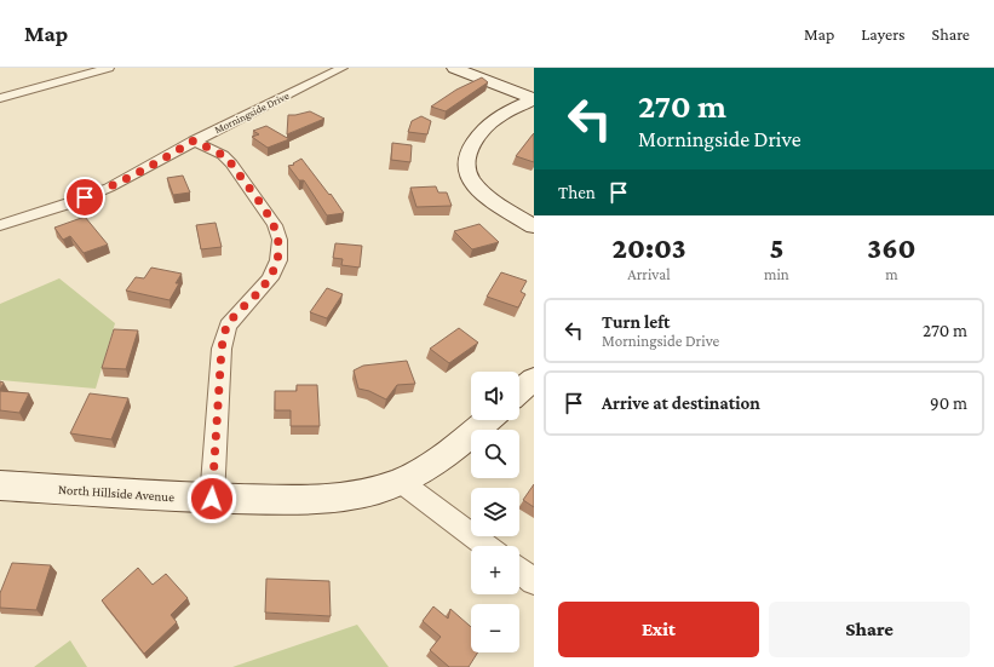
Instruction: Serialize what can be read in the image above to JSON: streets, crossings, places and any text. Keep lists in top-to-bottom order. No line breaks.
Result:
{"streets":{"street":["Morningside Drive","North Hillside Avenue"]},"page":{"header":"Map","nav":["Map","Layers","Share"],"turn":["270 m","Morningside Drive"],"then":"Then","eta":["20:03","Arrival","5","min","360","m"],"list":[{"name":"Turn left","note":"Morningside Drive","value":"270 m"},{"name":"Arrive at destination","value":"90 m"}],"map_buttons":["+","−"],"buttons":["Exit","Share"]}}
